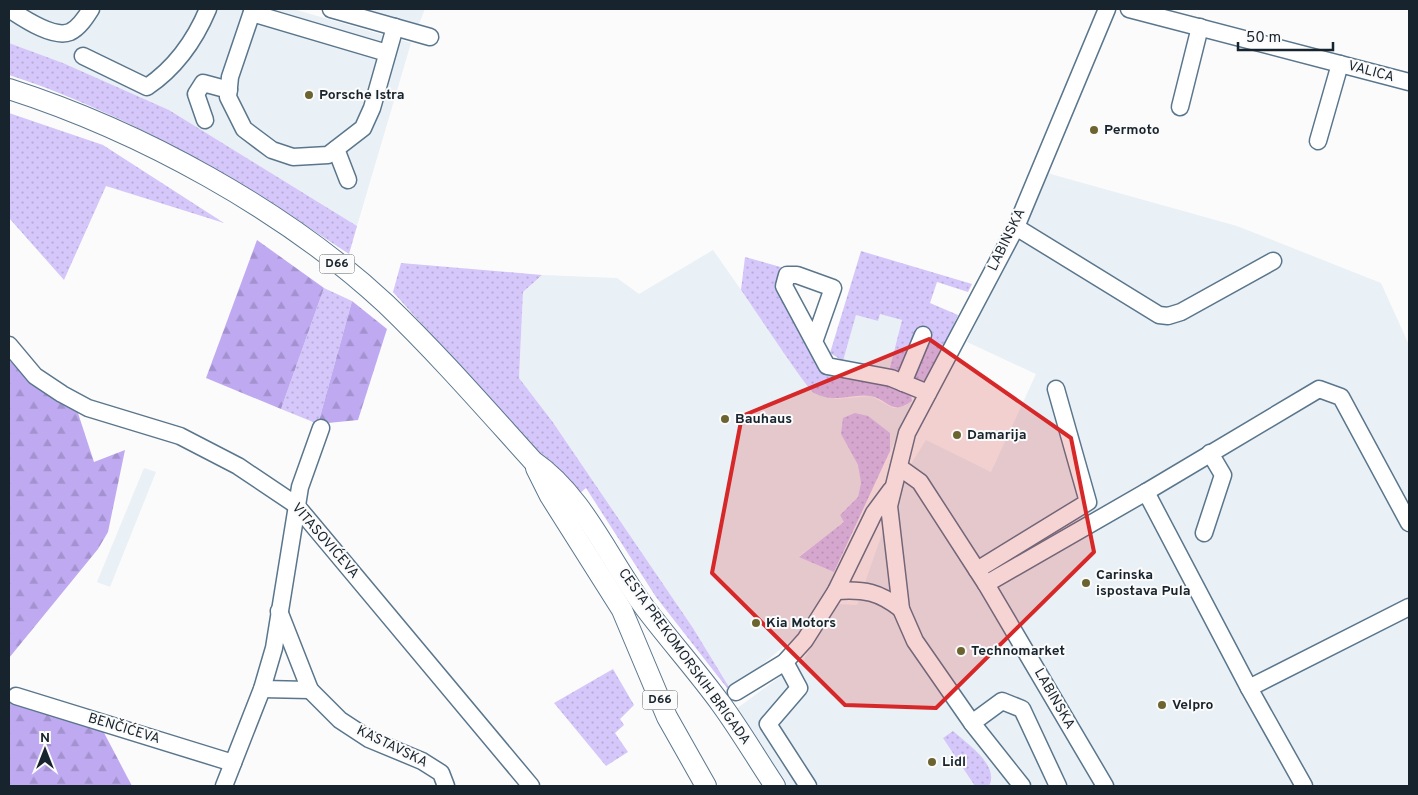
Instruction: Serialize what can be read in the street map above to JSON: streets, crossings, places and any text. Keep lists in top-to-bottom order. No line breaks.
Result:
{"streets":{"main road":["D66","CESTA PREKOMORSKIH BRIGADA"],"street":["VALICA","LABINSKA","VITASOVIĆEVA","BENČIĆEVA","KASTAVSKA"]},"places":["Porsche Istra","Permoto","Bauhaus","Damarija","Carinska ispostava Pula","Kia Motors","Technomarket","Velpro","Lidl"],"scale_bar":"50 m","north":"top"}
